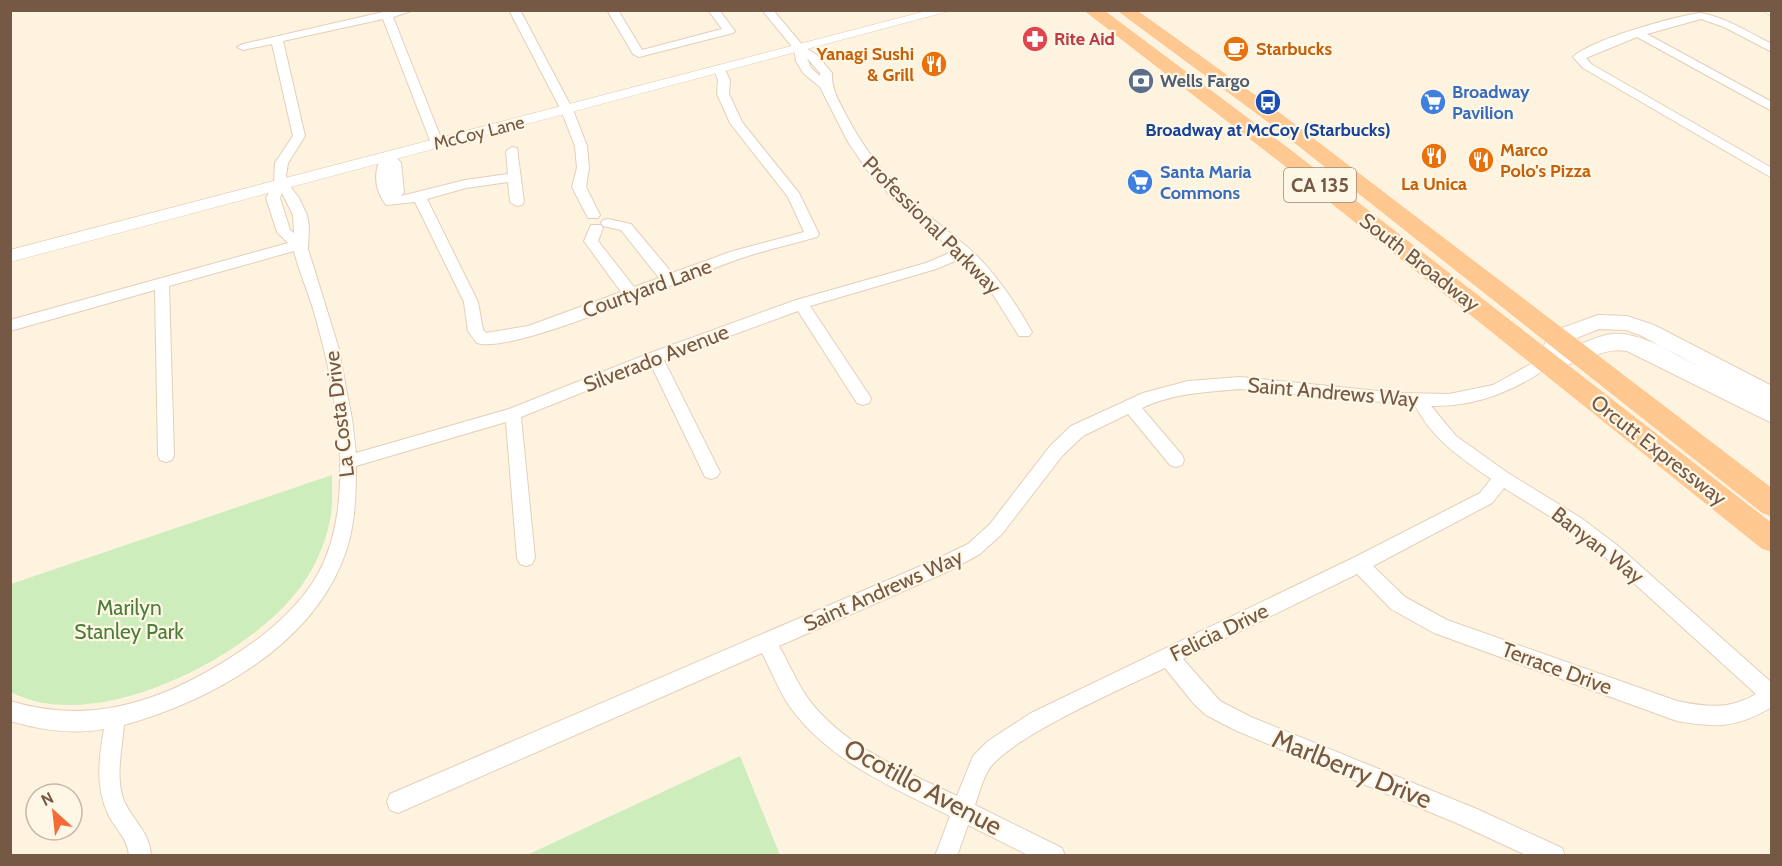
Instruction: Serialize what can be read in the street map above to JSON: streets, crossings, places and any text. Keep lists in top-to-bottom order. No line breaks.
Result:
{"streets":{"highway":["CA 135","South Broadway","Orcutt Expressway"],"street":["McCoy Lane","Professional Parkway","Courtyard Lane","Silverado Avenue","Saint Andrews Way","La Costa Drive","Banyan Way","Felicia Drive","Terrace Drive","Marlberry Drive","Ocotillo Avenue"]},"crossings":[["McCoy Lane","Professional Parkway"],["McCoy Lane","Courtyard Lane"],["McCoy Lane","La Costa Drive"],["Professional Parkway","Silverado Avenue"],["South Broadway","Saint Andrews Way"],["South Broadway","Orcutt Expressway"],["Silverado Avenue","La Costa Drive"],["Saint Andrews Way","Orcutt Expressway"],["Saint Andrews Way","Banyan Way"],["Saint Andrews Way","Ocotillo Avenue"],["Banyan Way","Felicia Drive"],["Banyan Way","Terrace Drive"],["Felicia Drive","Terrace Drive"],["Felicia Drive","Marlberry Drive"],["Felicia Drive","Ocotillo Avenue"]],"parks":["Marilyn Stanley Park"],"places":{"pharmacy":["Rite Aid"],"cafe":["Starbucks"],"restaurant":["Yanagi Sushi & Grill","La Unica","Marco Polo's Pizza"],"bank":["Wells Fargo"],"bus stop":["Broadway at McCoy (Starbucks)"],"supermarket":["Broadway Pavilion","Santa Maria Commons"]},"north":"top left"}
